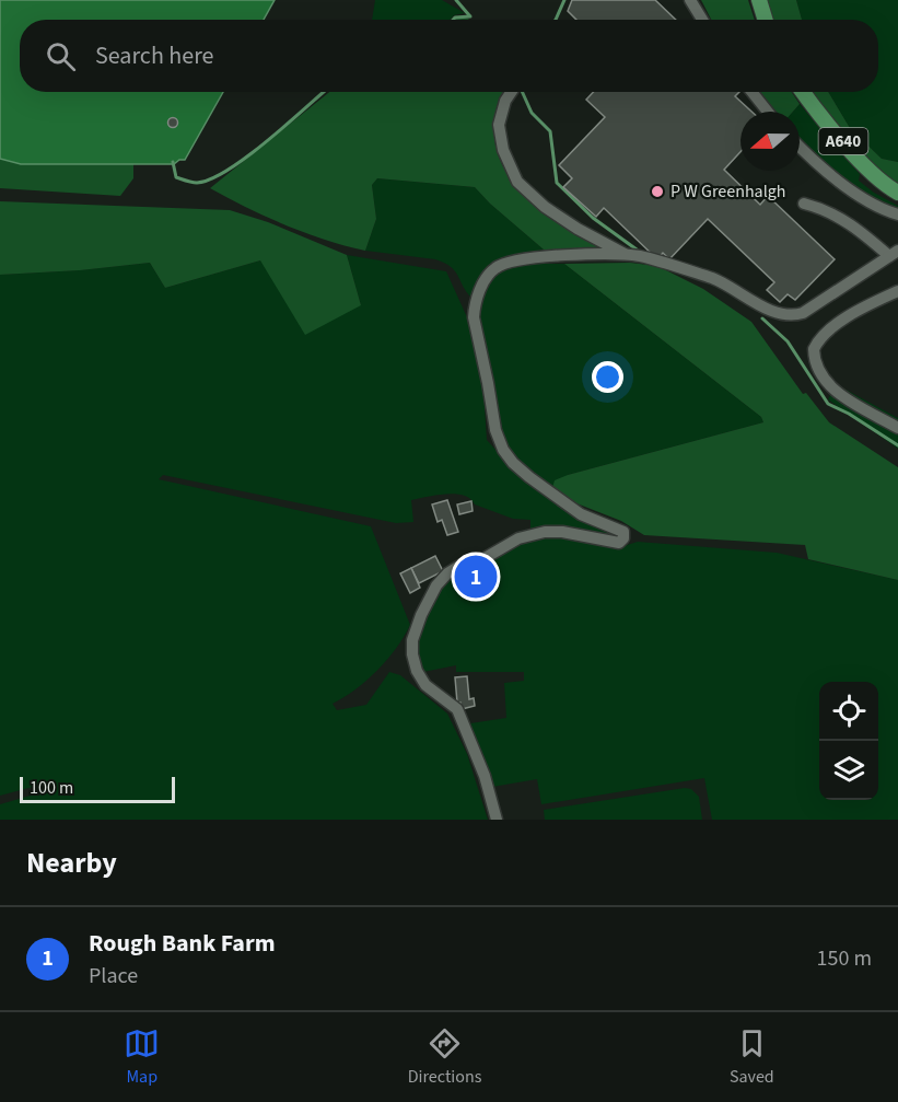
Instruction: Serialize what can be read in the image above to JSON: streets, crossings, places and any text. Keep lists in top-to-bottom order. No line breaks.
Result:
{"streets":{"main road":["A640"]},"places":["P W Greenhalgh"],"scale_bar":"100 m","north":"left","page":{"search":"Search here","pins":"1","scale":"100 m","heading":"Nearby","list":[{"mark":"1","name":"Rough Bank Farm","note":"Place","value":"150 m"}],"nav":["Map","Directions","Saved"]}}
